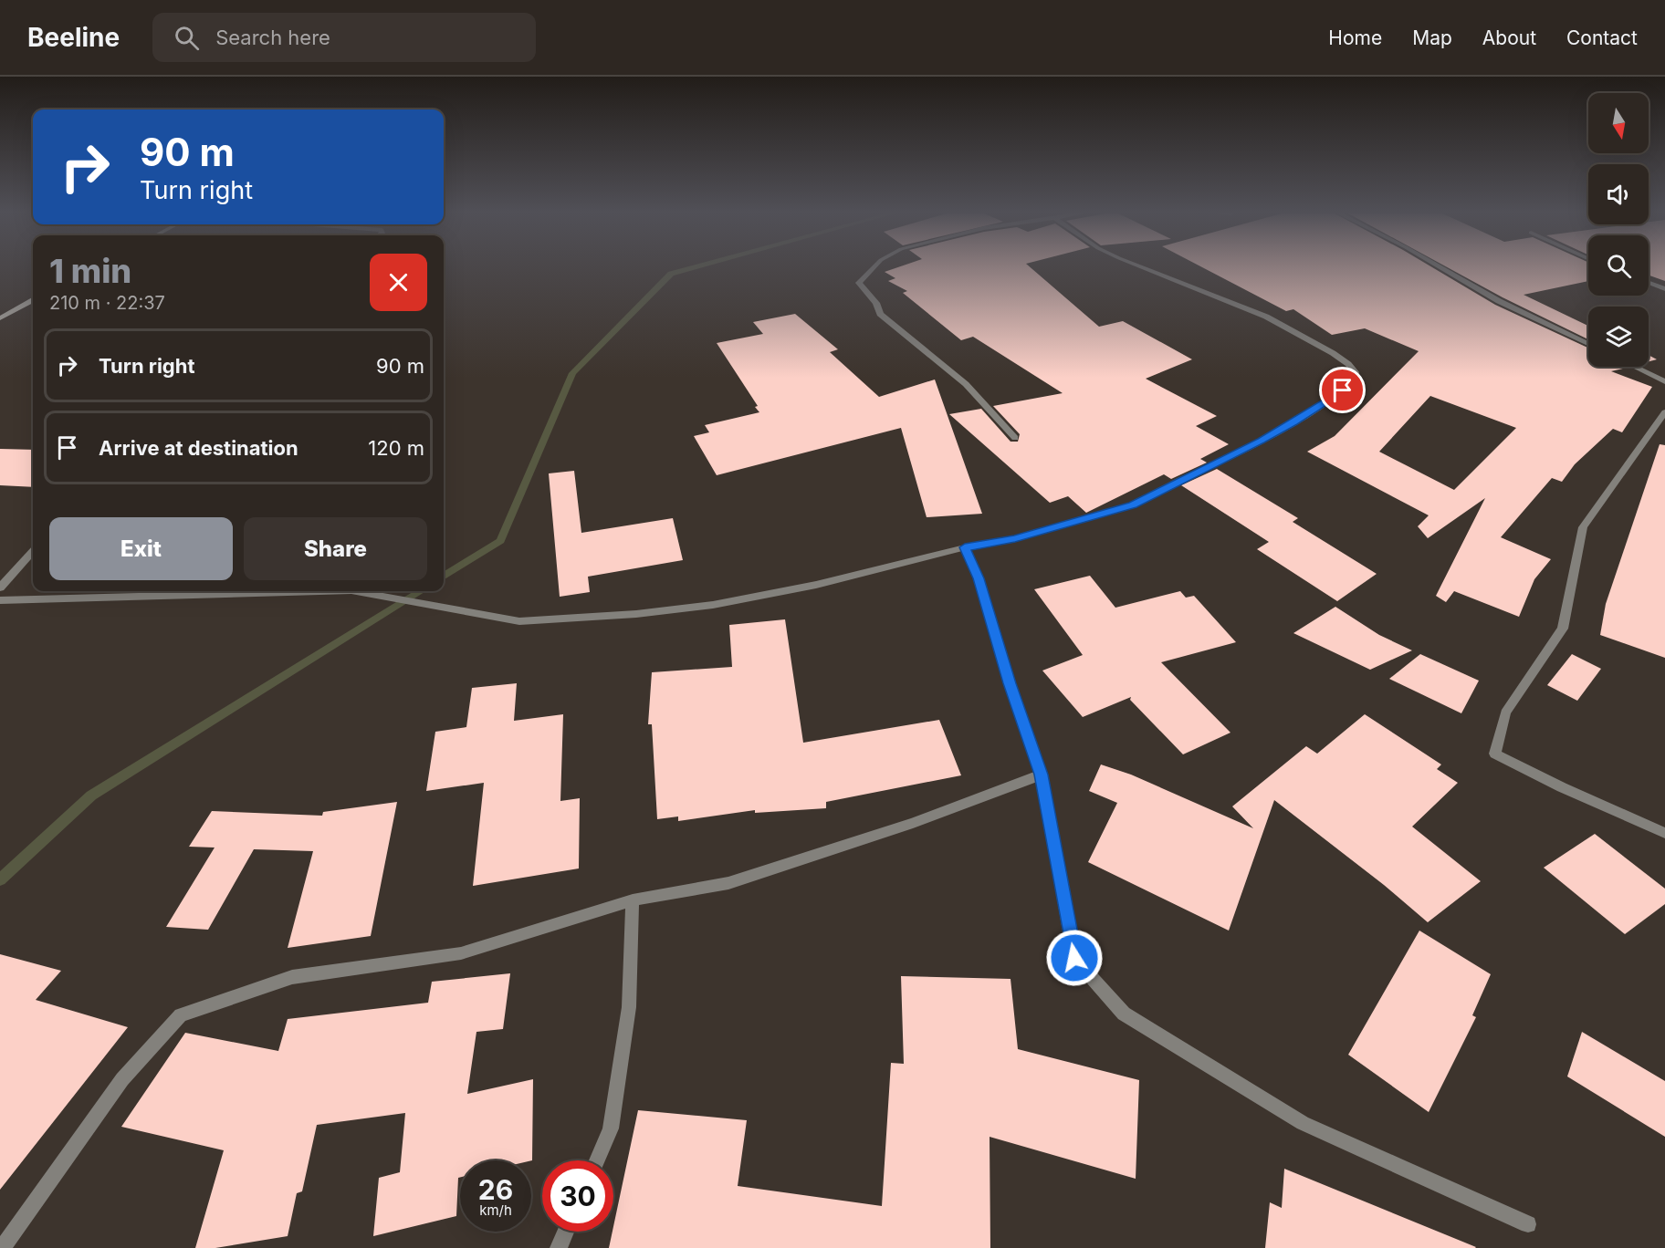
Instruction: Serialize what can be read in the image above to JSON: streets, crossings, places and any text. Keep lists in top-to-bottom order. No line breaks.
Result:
{"north":"bottom","page":{"header":"Beeline","search":"Search here","nav":["Home","Map","About","Contact"],"turn":["90 m","Turn right"],"heading":["1 min","210 m · 22:37"],"list":[{"name":"Turn right","value":"90 m"},{"name":"Arrive at destination","value":"120 m"}],"buttons":["Exit","Share"],"speed":"26 km/h","limit":"30"}}
